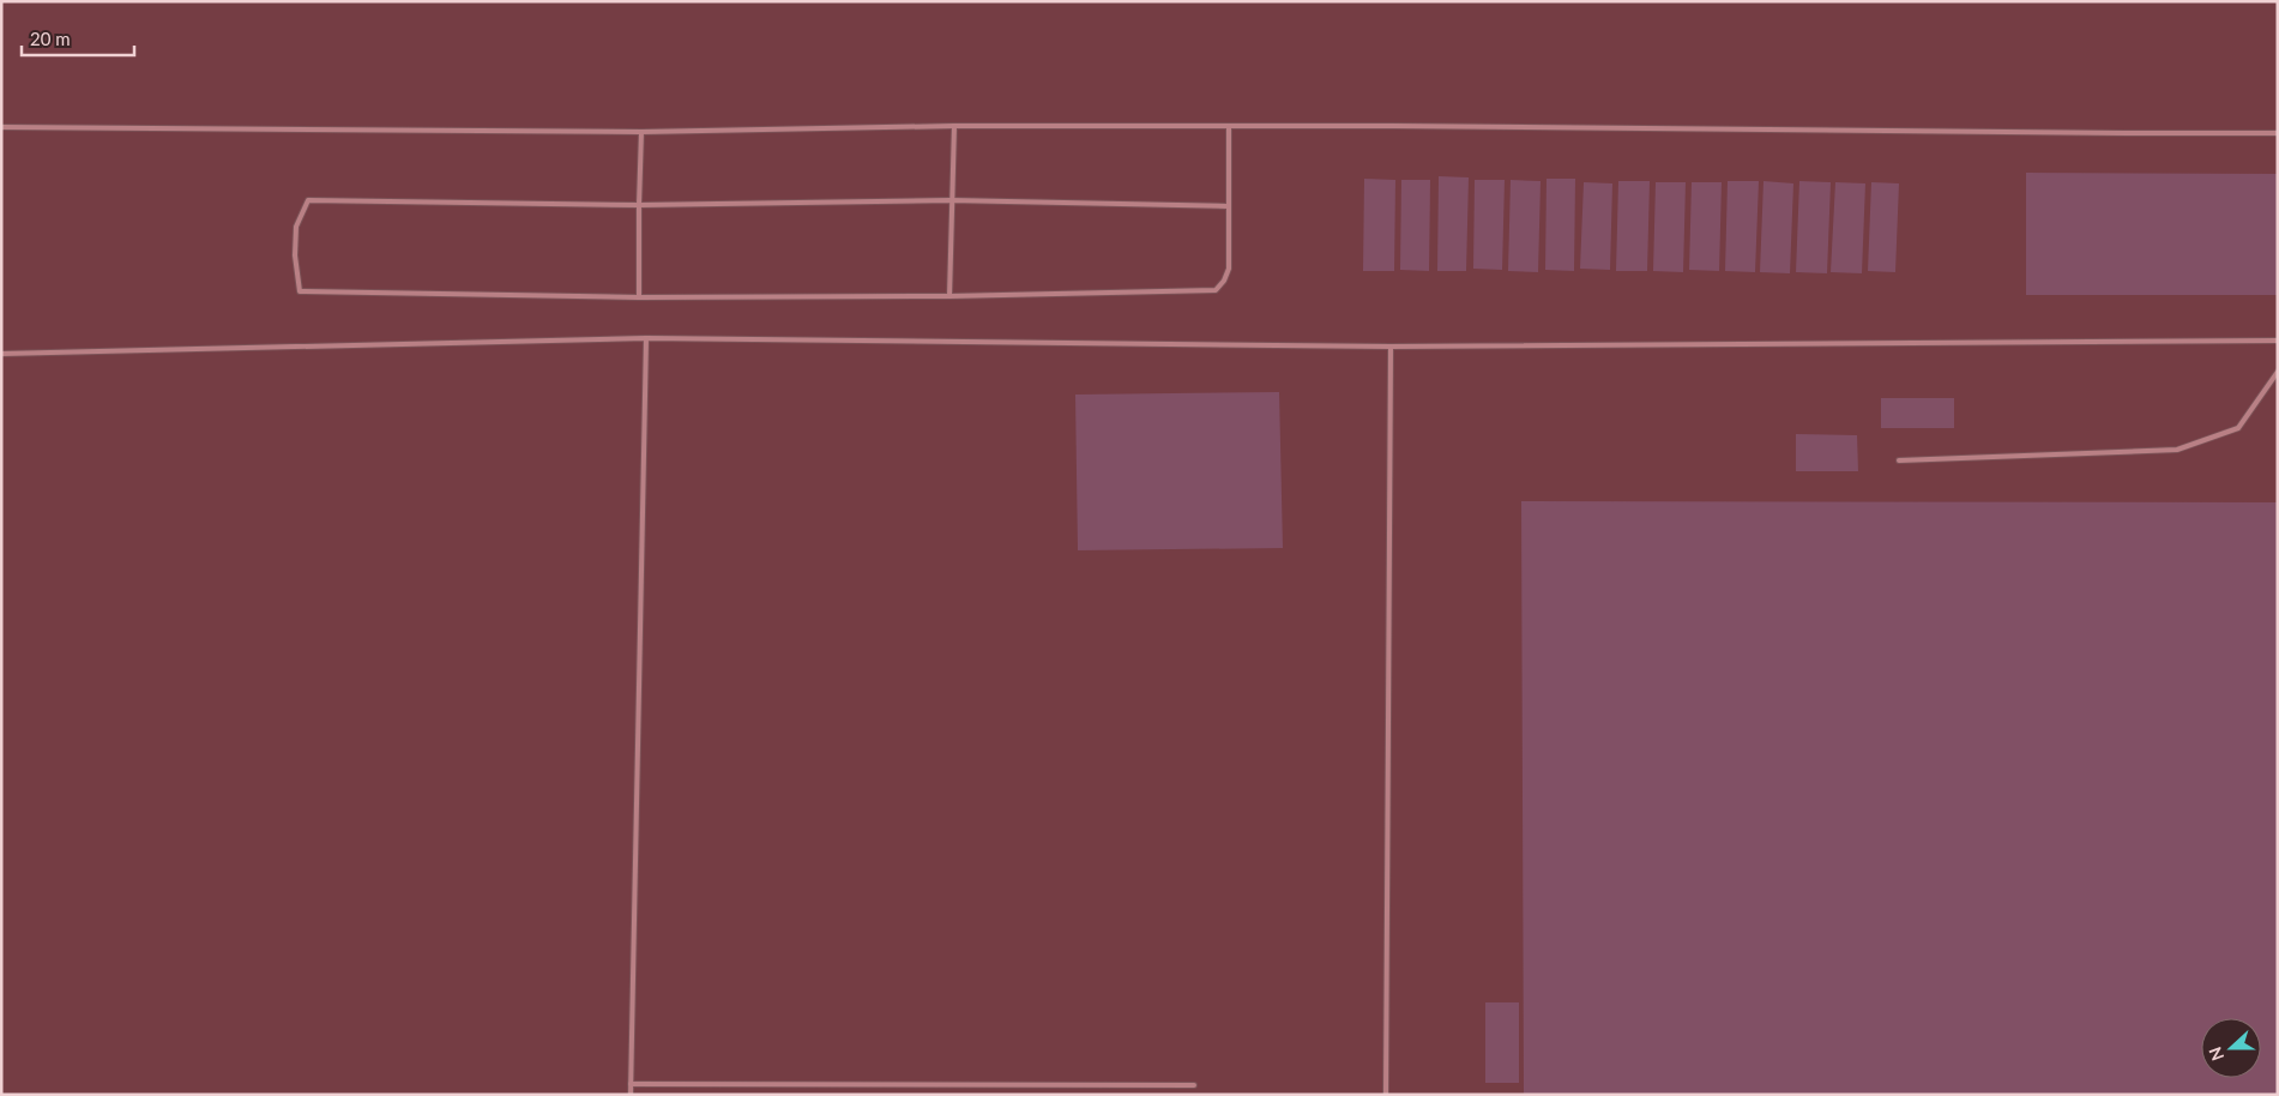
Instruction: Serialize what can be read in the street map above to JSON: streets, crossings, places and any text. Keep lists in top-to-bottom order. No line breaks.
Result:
{"scale_bar":"20 m","north":"left"}
